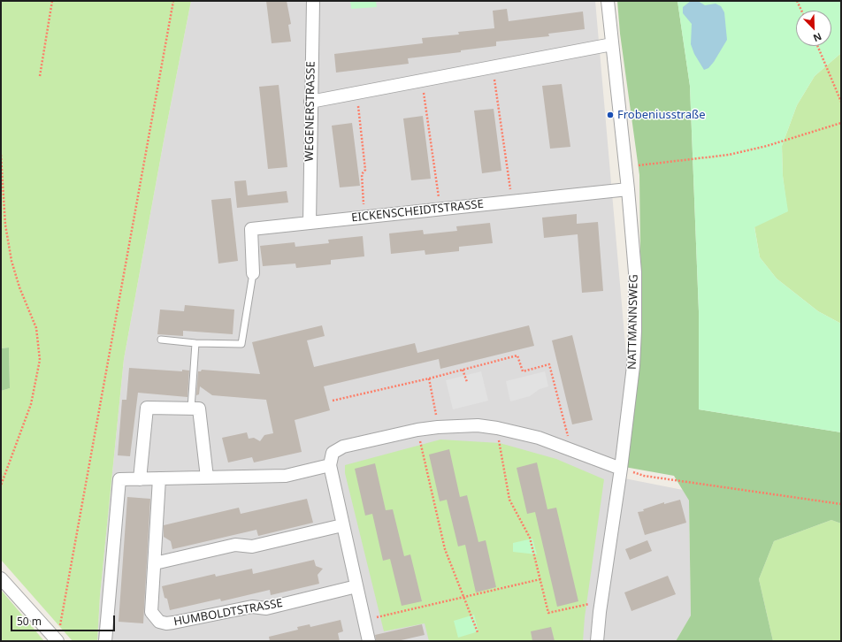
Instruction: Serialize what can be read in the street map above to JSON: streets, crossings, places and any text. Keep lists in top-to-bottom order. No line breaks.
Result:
{"streets":{"street":["WEGENERSTRASSE","EICKENSCHEIDTSTRASSE","NATTMANNSWEG","HUMBOLDTSTRASSE"]},"crossings":[["WEGENERSTRASSE","EICKENSCHEIDTSTRASSE"],["EICKENSCHEIDTSTRASSE","NATTMANNSWEG"]],"places":["Frobeniusstraße"],"scale_bar":"50 m","north":"bottom right"}
